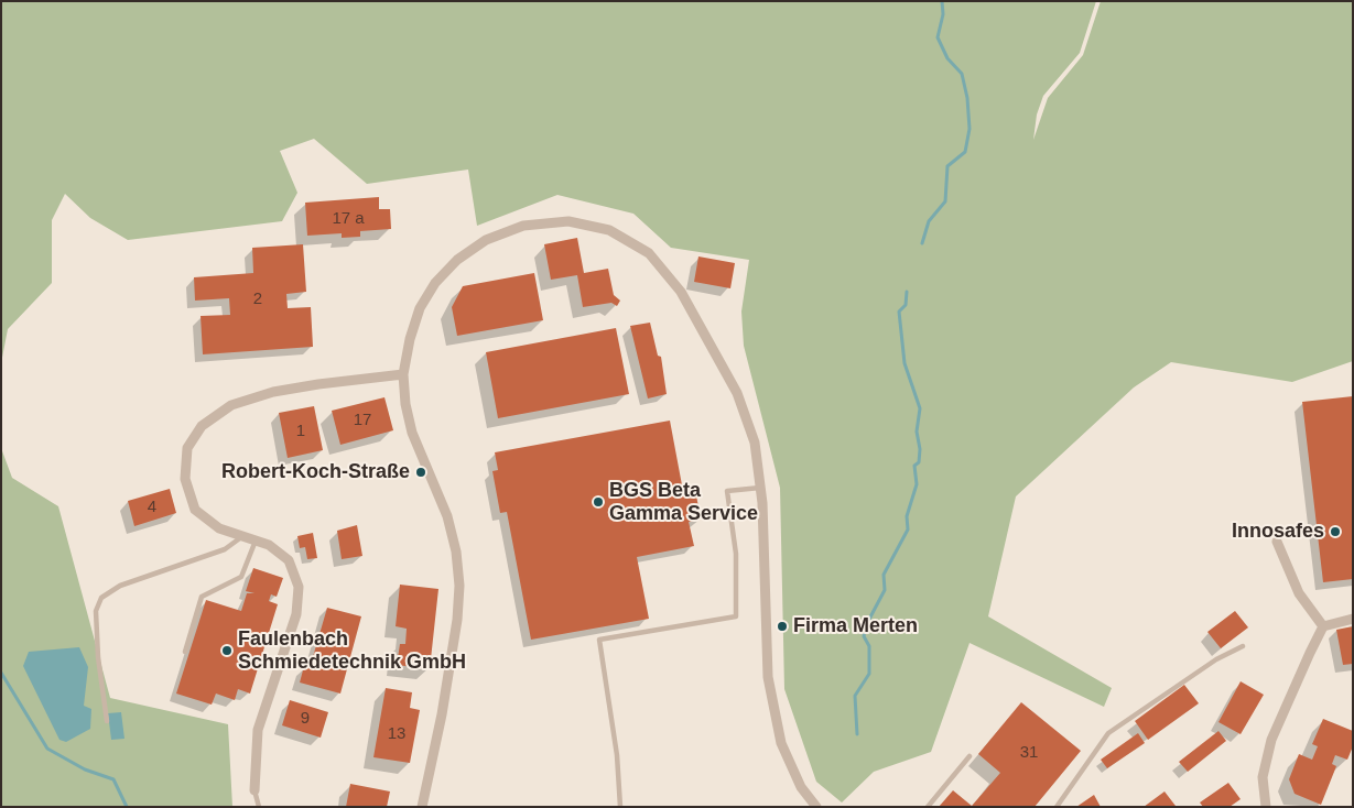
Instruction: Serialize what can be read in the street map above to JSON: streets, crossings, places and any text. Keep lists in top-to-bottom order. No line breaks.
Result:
{"places":["Robert-Koch-Straße","BGS Beta Gamma Service","Innosafes","Firma Merten","Faulenbach Schmiedetechnik GmbH"],"house_numbers":["17 a","2","17","1","4","9","13","31"]}
